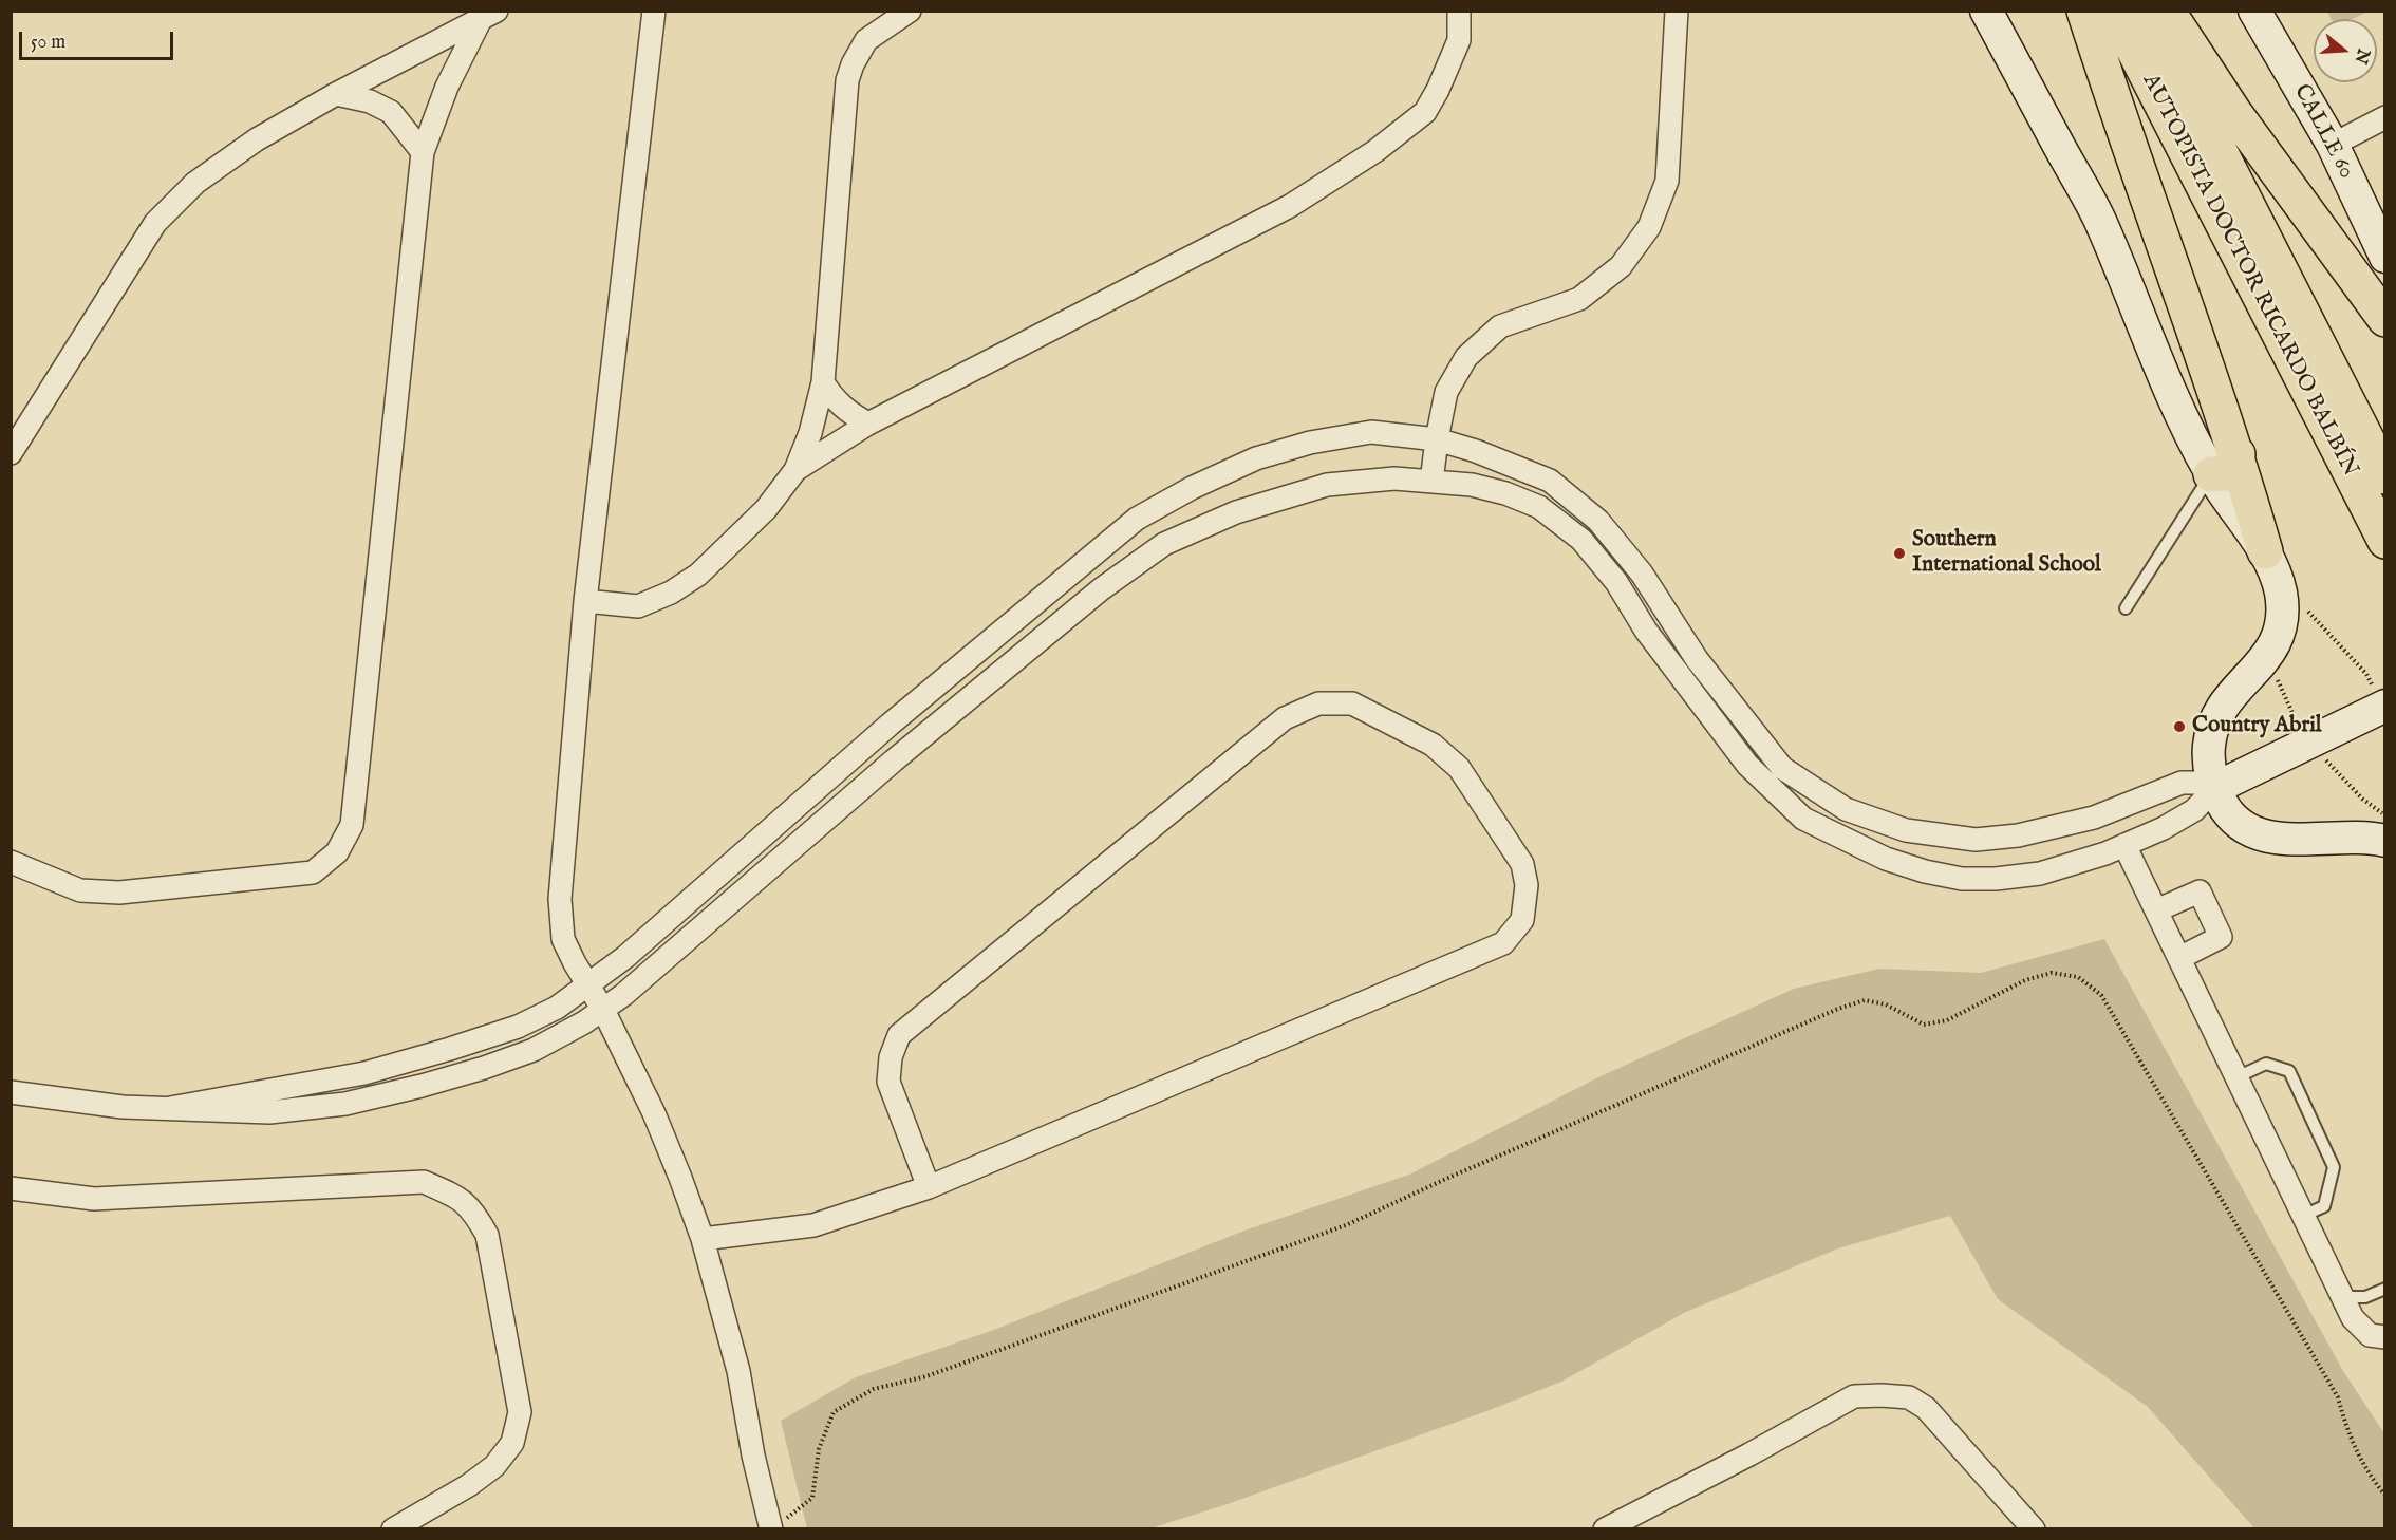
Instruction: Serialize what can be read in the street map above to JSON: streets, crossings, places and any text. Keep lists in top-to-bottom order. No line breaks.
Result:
{"streets":{"highway":["AUTOPISTA DOCTOR RICARDO BALBÍN"],"street":["CALLE 60"]},"places":["Southern International School","Country Abril"],"scale_bar":"50 m","north":"right"}
